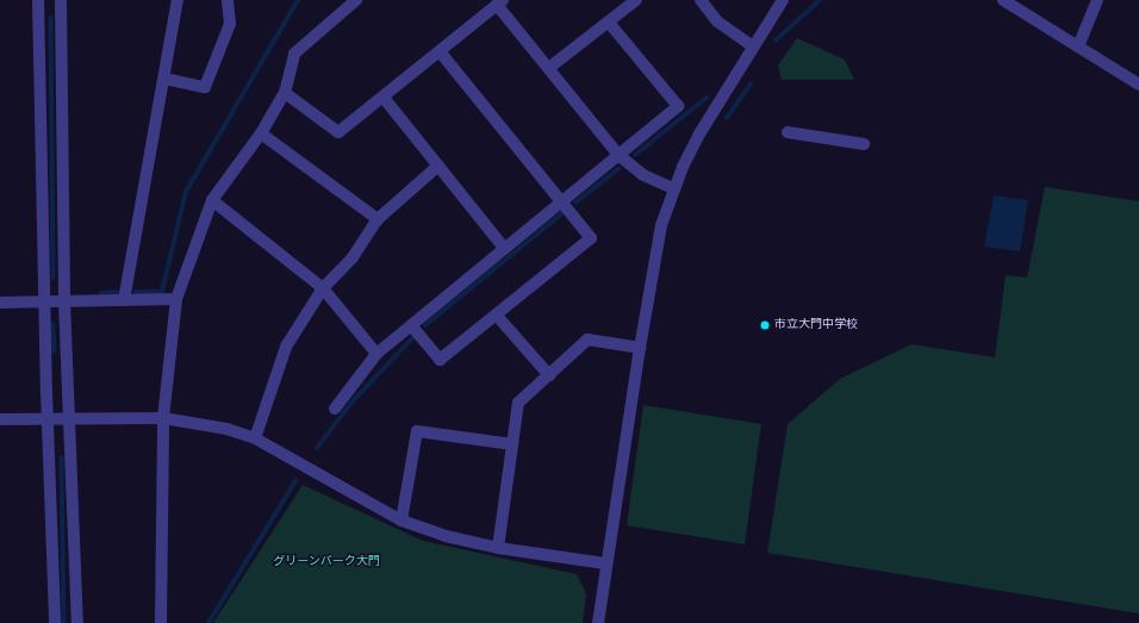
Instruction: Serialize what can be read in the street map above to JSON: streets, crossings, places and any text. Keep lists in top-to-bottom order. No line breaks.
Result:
{"parks":["グリーンパーク大門"],"places":["市立大門中学校"]}
